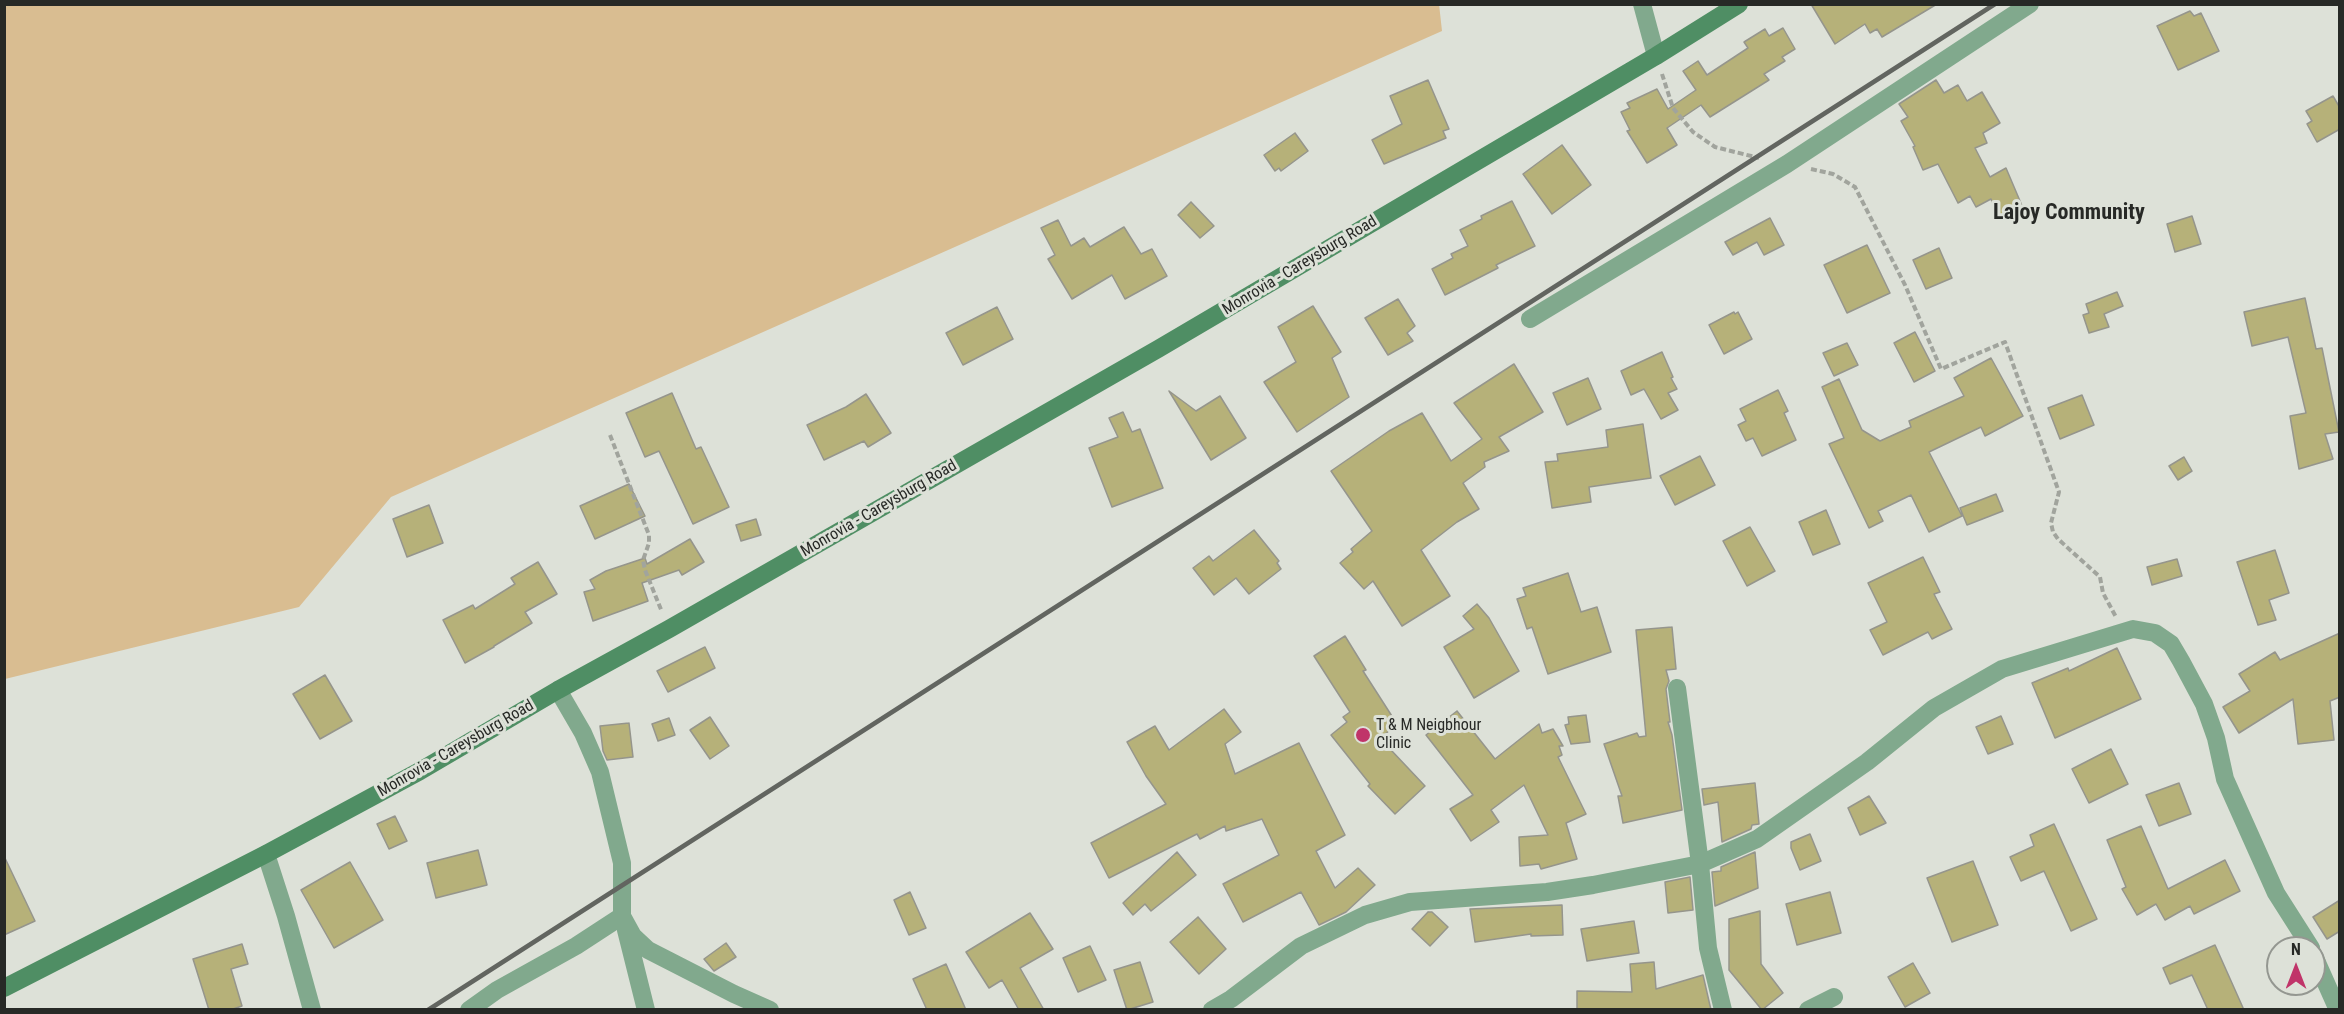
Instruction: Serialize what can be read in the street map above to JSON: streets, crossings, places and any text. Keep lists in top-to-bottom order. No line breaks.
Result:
{"streets":{"main road":["Monrovia - Careysburg Road"]},"districts":["Lajoy Community"],"places":["T & M Neigbhour Clinic"],"north":"top"}
